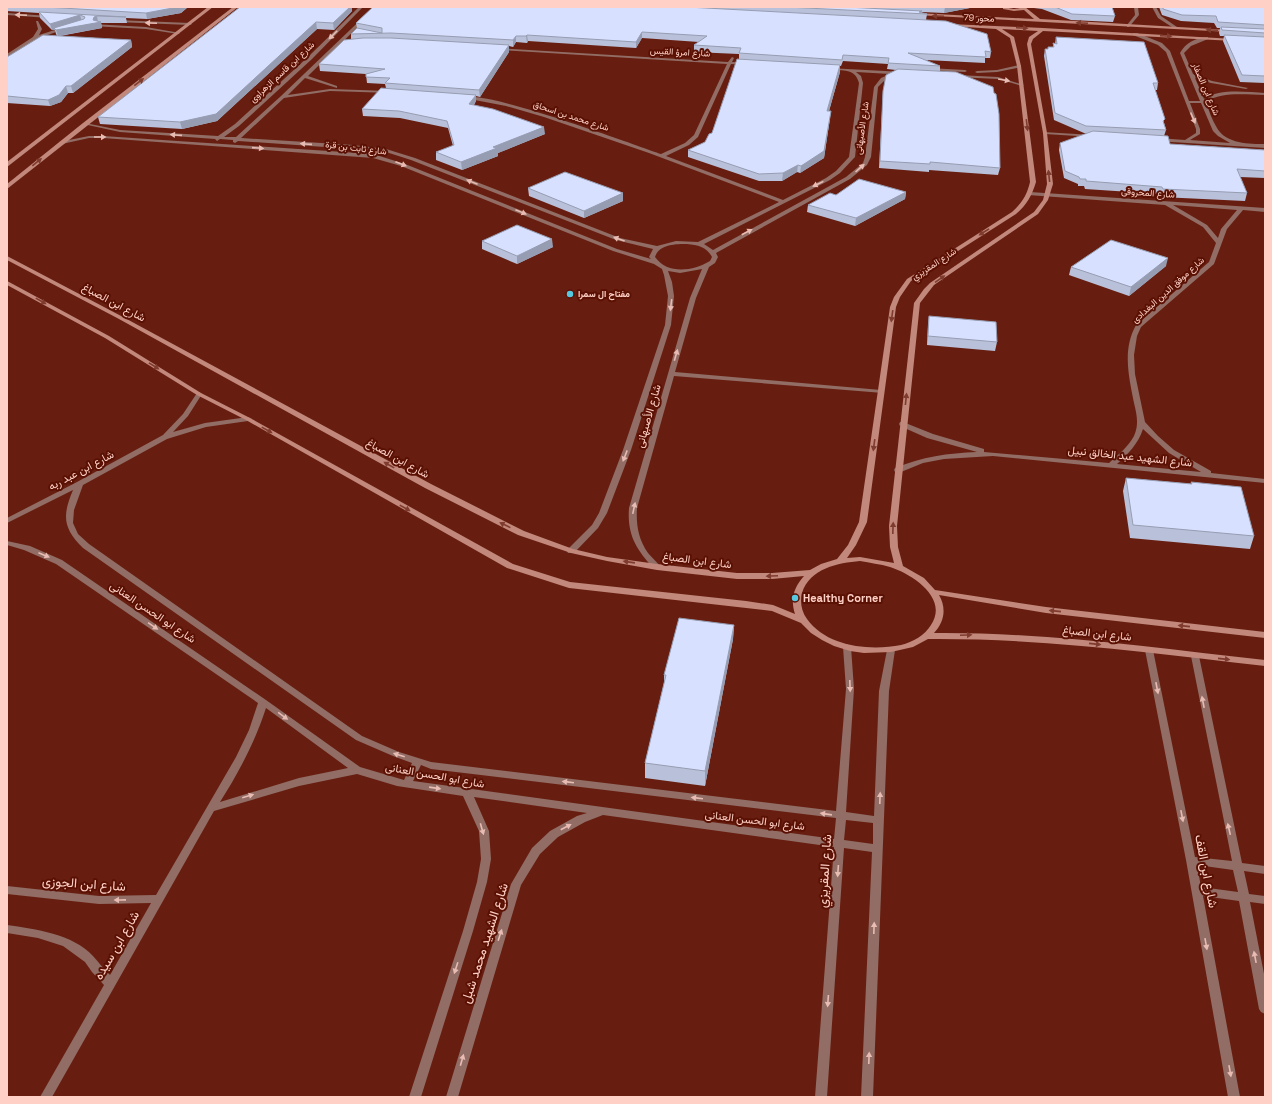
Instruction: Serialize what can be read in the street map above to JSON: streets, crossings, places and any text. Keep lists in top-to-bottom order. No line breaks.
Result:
{"streets":{"street":["محور 79","شارع امرؤ القيس","شارع ابن قاسم الزهراوى","شارع ابن الصفار","شارع محمد بن اسحاق","شارع الأصبهانى","شارع ثابت بن قرة","شارع المحروقى","شارع المقريزي","شارع موفق الدين البغدادى","شارع ابن الصباغ","شارع الشهيد عبد الخالق نبيل","شارع ابن عبد ربه","شارع ابو الحسن العنانى","شارع ابن القف","شارع ابن الجوزى","شارع الشهيد محمد شبل","شارع ابن سيده"]},"crossings":[["محور 79","شارع ابن الصفار"],["شارع ابن قاسم الزهراوى","شارع ثابت بن قرة"],["شارع محمد بن اسحاق","شارع الأصبهانى"],["شارع الأصبهانى","شارع ثابت بن قرة"],["شارع الأصبهانى","شارع ابن الصباغ"],["شارع المحروقى","شارع المقريزي"],["شارع المحروقى","شارع موفق الدين البغدادى"],["شارع المقريزي","شارع ابن الصباغ"],["شارع المقريزي","شارع الشهيد عبد الخالق نبيل"],["شارع المقريزي","شارع ابو الحسن العنانى"],["شارع ابن الصباغ","شارع ابن القف"],["شارع ابن عبد ربه","شارع ابو الحسن العنانى"],["شارع ابو الحسن العنانى","شارع الشهيد محمد شبل"],["شارع ابو الحسن العنانى","شارع ابن سيده"],["شارع ابن الجوزى","شارع ابن سيده"]],"one_way":["شارع ابن الجوزى"],"places":["مفتاح ال سمرا","Healthy Corner"]}
